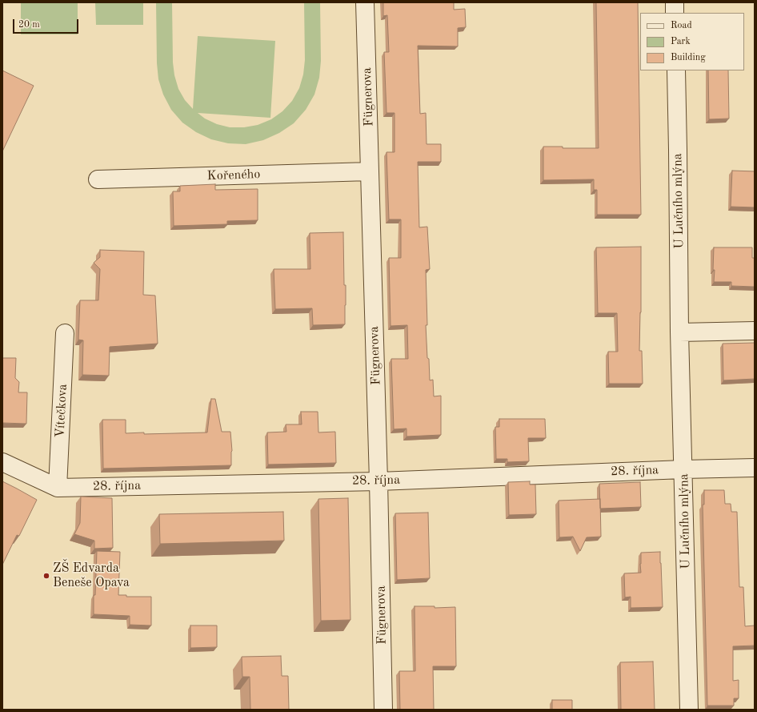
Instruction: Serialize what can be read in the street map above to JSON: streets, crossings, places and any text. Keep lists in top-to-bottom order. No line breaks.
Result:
{"streets":{"street":["Fügnerova","Kořeného","U Lučního mlýna","Vítečkova","28. října"]},"crossings":[["Fügnerova","Kořeného"],["Fügnerova","28. října"],["U Lučního mlýna","28. října"],["Vítečkova","28. října"]],"places":["ZŠ Edvarda Beneše Opava"],"legend":["Road","Park","Building"],"scale_bar":"20 m"}
